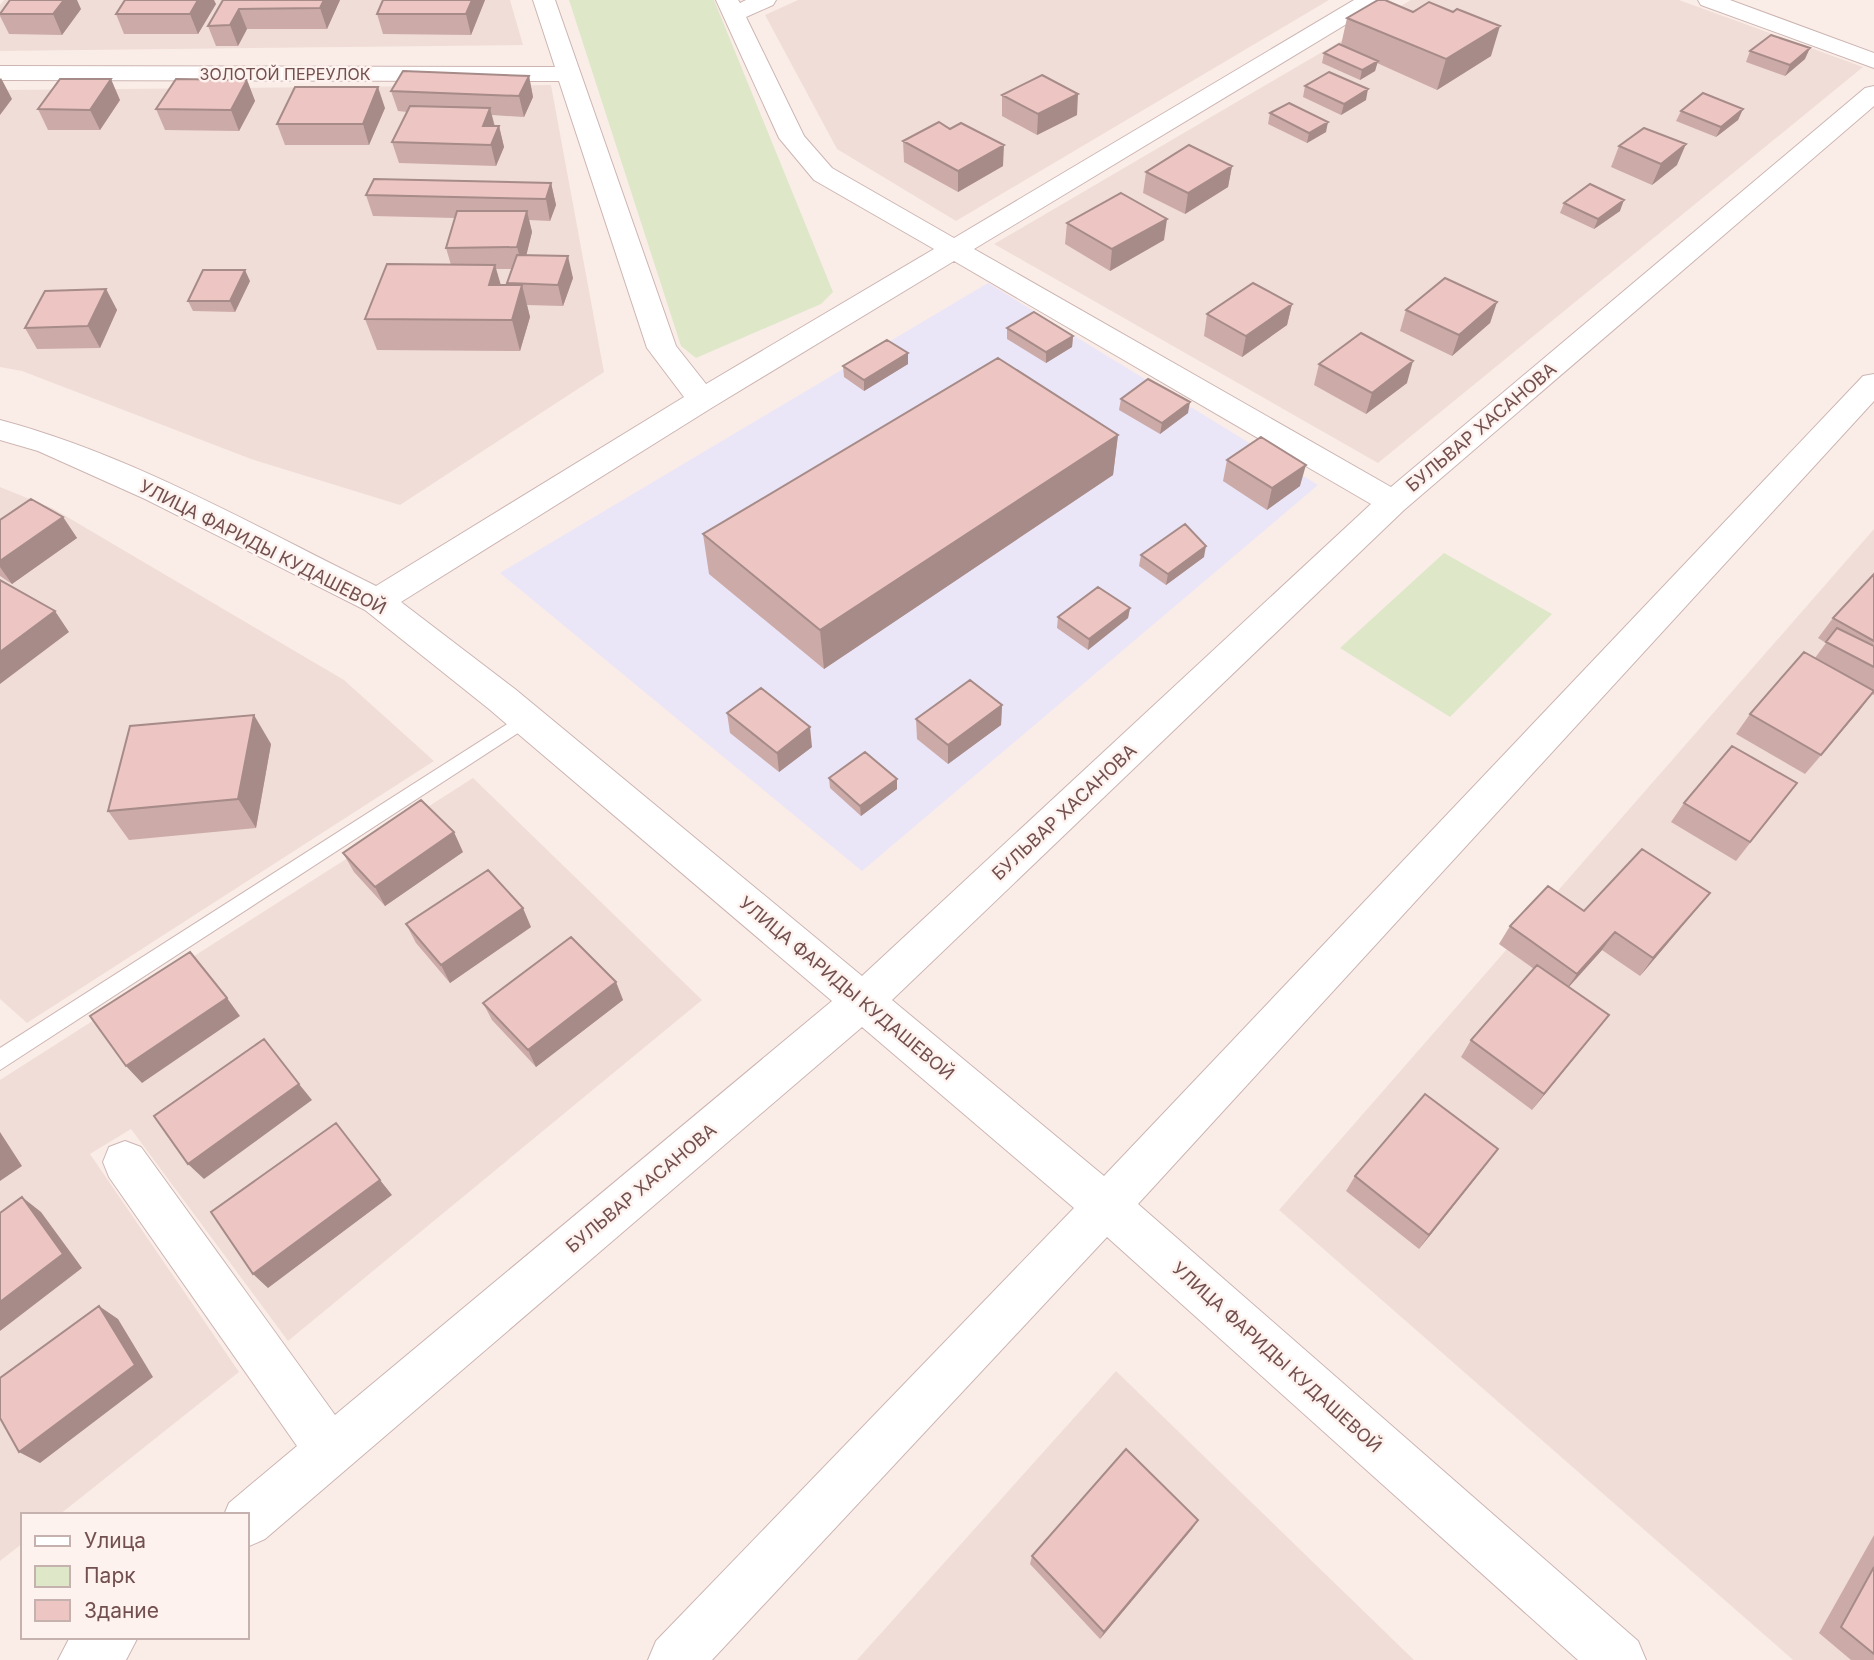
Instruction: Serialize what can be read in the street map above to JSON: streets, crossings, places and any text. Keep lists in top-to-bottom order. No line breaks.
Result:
{"streets":{"street":["ЗОЛОТОЙ ПЕРЕУЛОК","БУЛЬВАР ХАСАНОВА","УЛИЦА ФАРИДЫ КУДАШЕВОЙ"]},"crossings":[["БУЛЬВАР ХАСАНОВА","УЛИЦА ФАРИДЫ КУДАШЕВОЙ"]],"legend":["Улица","Парк","Здание"]}
